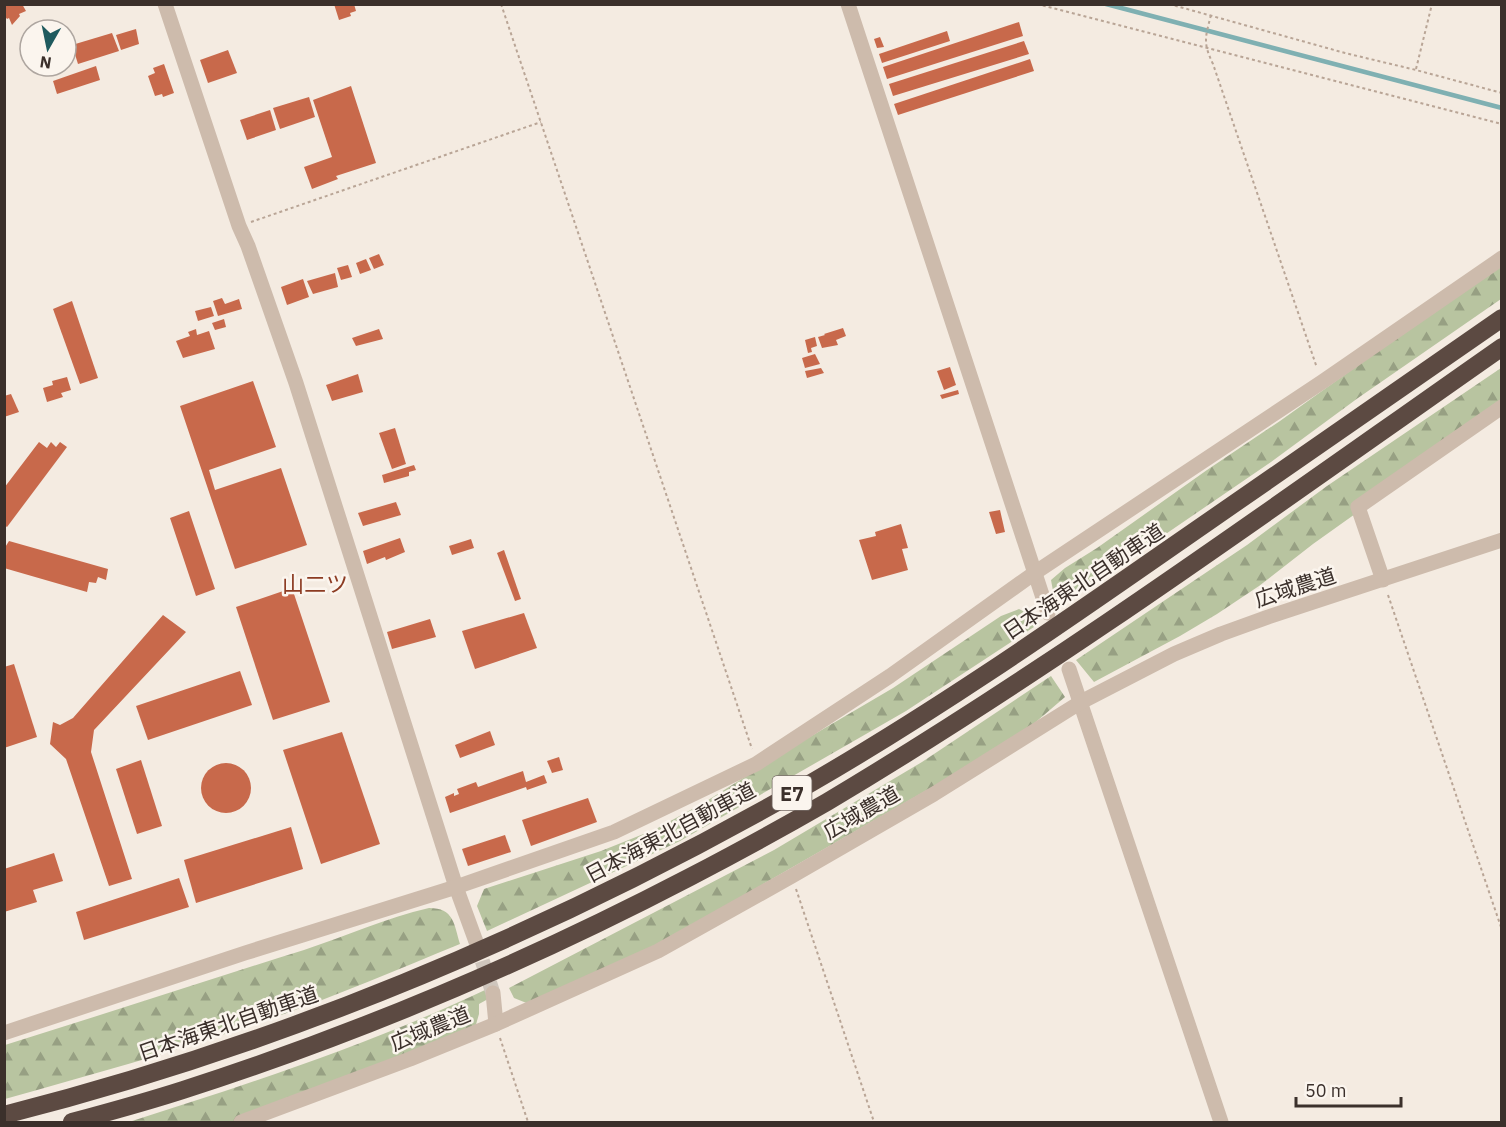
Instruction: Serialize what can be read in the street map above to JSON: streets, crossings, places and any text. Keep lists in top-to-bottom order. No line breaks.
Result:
{"streets":{"highway":["日本海東北自動車道","E7"],"street":["広域農道"]},"districts":["山二ツ"],"scale_bar":"50 m","north":"bottom"}
